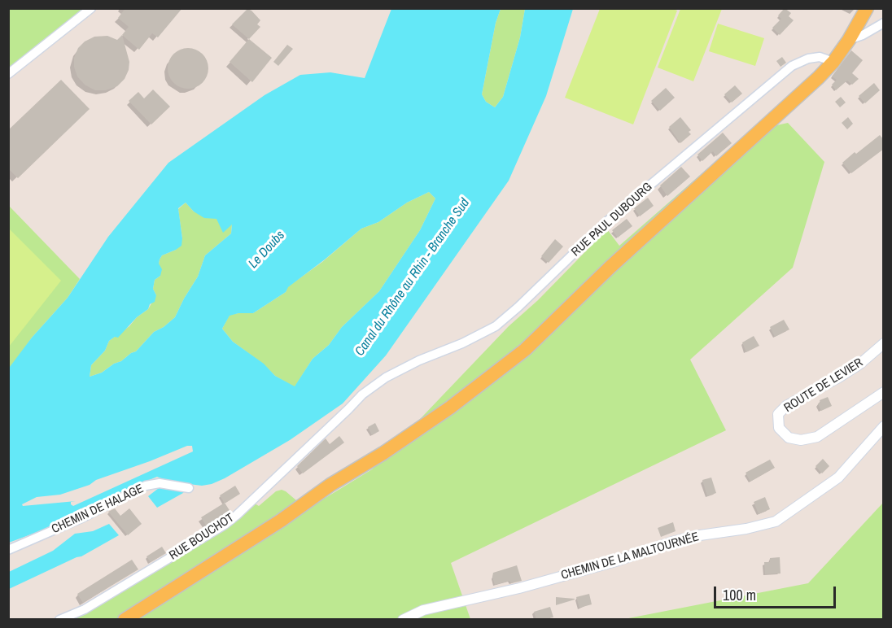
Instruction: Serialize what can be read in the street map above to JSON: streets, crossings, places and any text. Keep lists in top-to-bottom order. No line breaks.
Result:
{"streets":{"street":["RUE PAUL DUBOURG","ROUTE DE LEVIER","CHEMIN DE HALAGE","RUE BOUCHOT","CHEMIN DE LA MALTOURNÉE"]},"crossings":[["RUE PAUL DUBOURG","RUE BOUCHOT"]],"water":["Le Doubs","Canal du Rhône au Rhin - Branche Sud"],"scale_bar":"100 m"}
